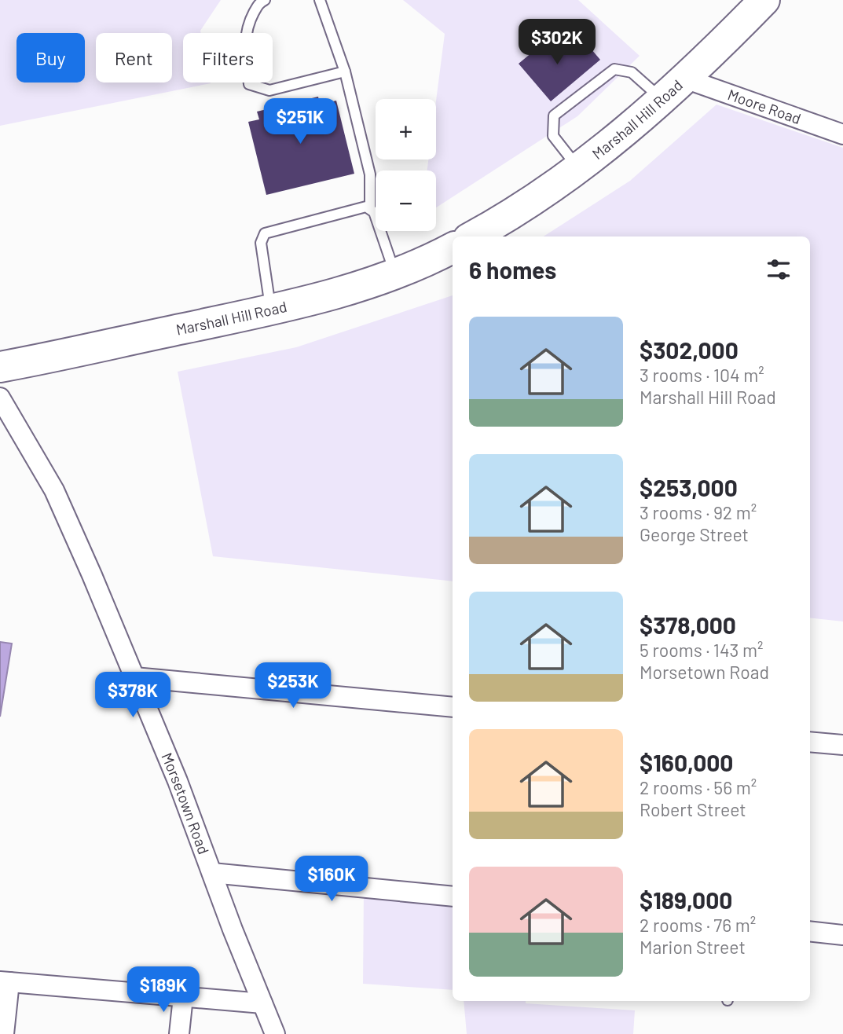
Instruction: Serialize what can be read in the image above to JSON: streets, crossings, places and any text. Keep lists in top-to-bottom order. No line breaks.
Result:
{"streets":{"main road":["Marshall Hill Road"],"street":["Moore Road","Morsetown Road"]},"crossings":[["Moore Road","Marshall Hill Road"]],"page":{"price":["$302K","$251K","$253K","$378K","$160K","$189K"],"chip":["Buy","Rent","Filters"],"map_buttons":["+","−"],"heading":"6 homes","list":[{"name":"$302,000","note":"3 rooms · 104 m² · Marshall Hill Road"},{"name":"$253,000","note":"3 rooms · 92 m² · George Street"},{"name":"$378,000","note":"5 rooms · 143 m² · Morsetown Road"},{"name":"$160,000","note":"2 rooms · 56 m² · Robert Street"},{"name":"$189,000","note":"2 rooms · 76 m² · Marion Street"}]}}
